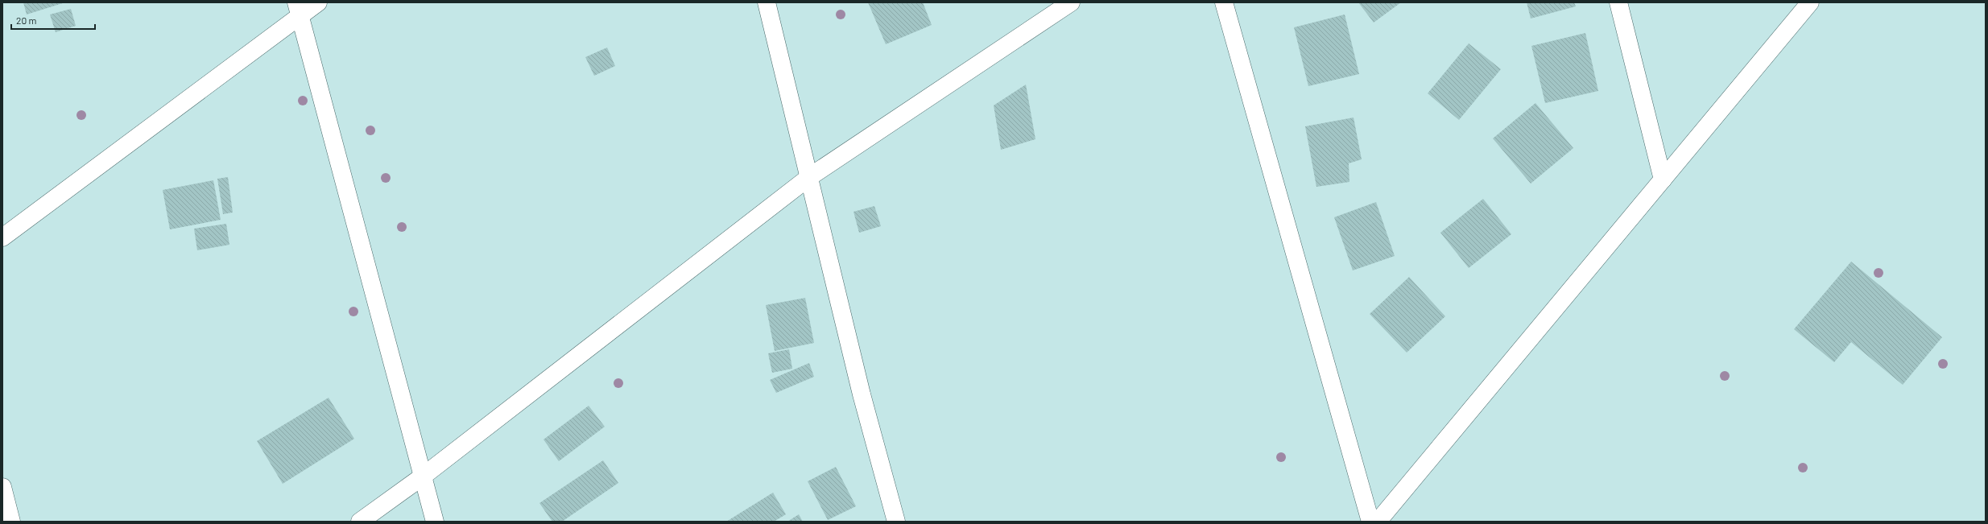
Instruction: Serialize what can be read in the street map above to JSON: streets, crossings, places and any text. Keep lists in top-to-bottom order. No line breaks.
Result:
{"scale_bar":"20 m"}
